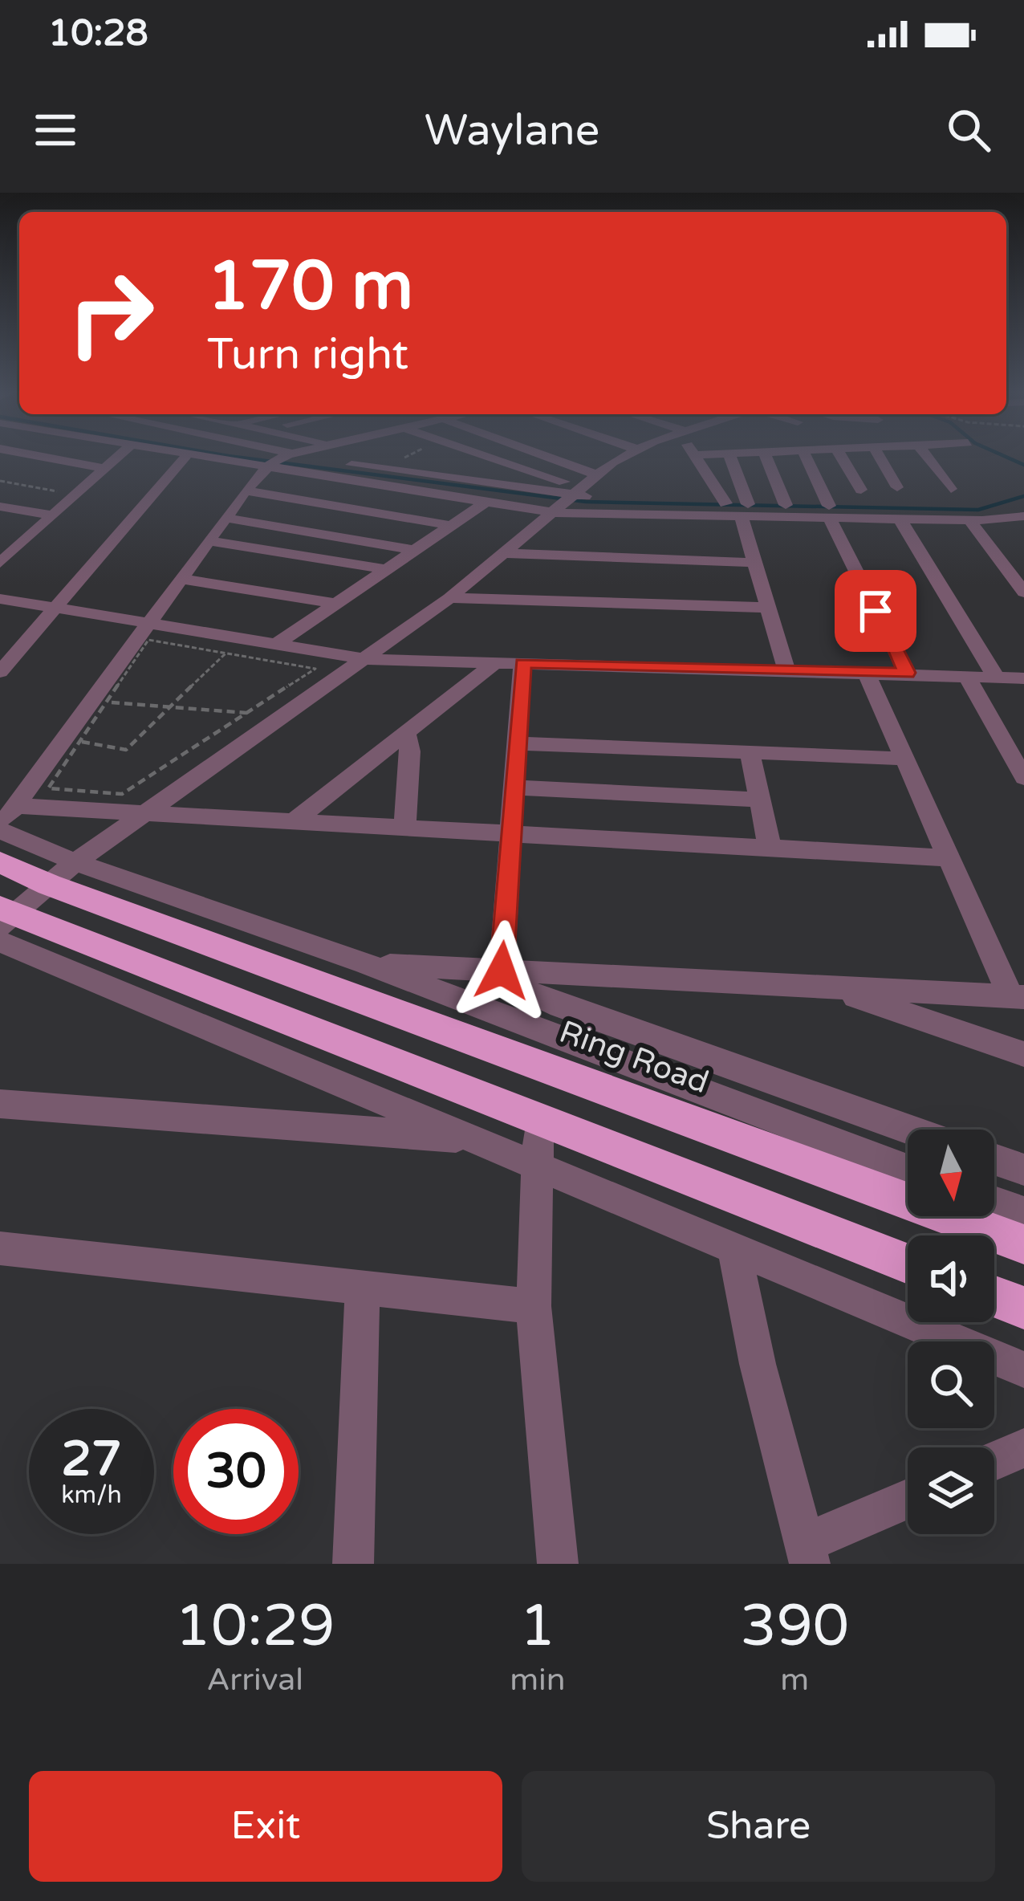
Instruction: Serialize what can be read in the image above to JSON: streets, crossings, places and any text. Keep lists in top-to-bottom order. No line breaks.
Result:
{"streets":{"highway":["Ring Road"]},"north":"bottom","page":{"status":"10:28","header":"Waylane","turn":["170 m","Turn right"],"speed":"27 km/h","limit":"30","eta":["10:29","Arrival","1","min","390","m"],"buttons":["Exit","Share"]}}
